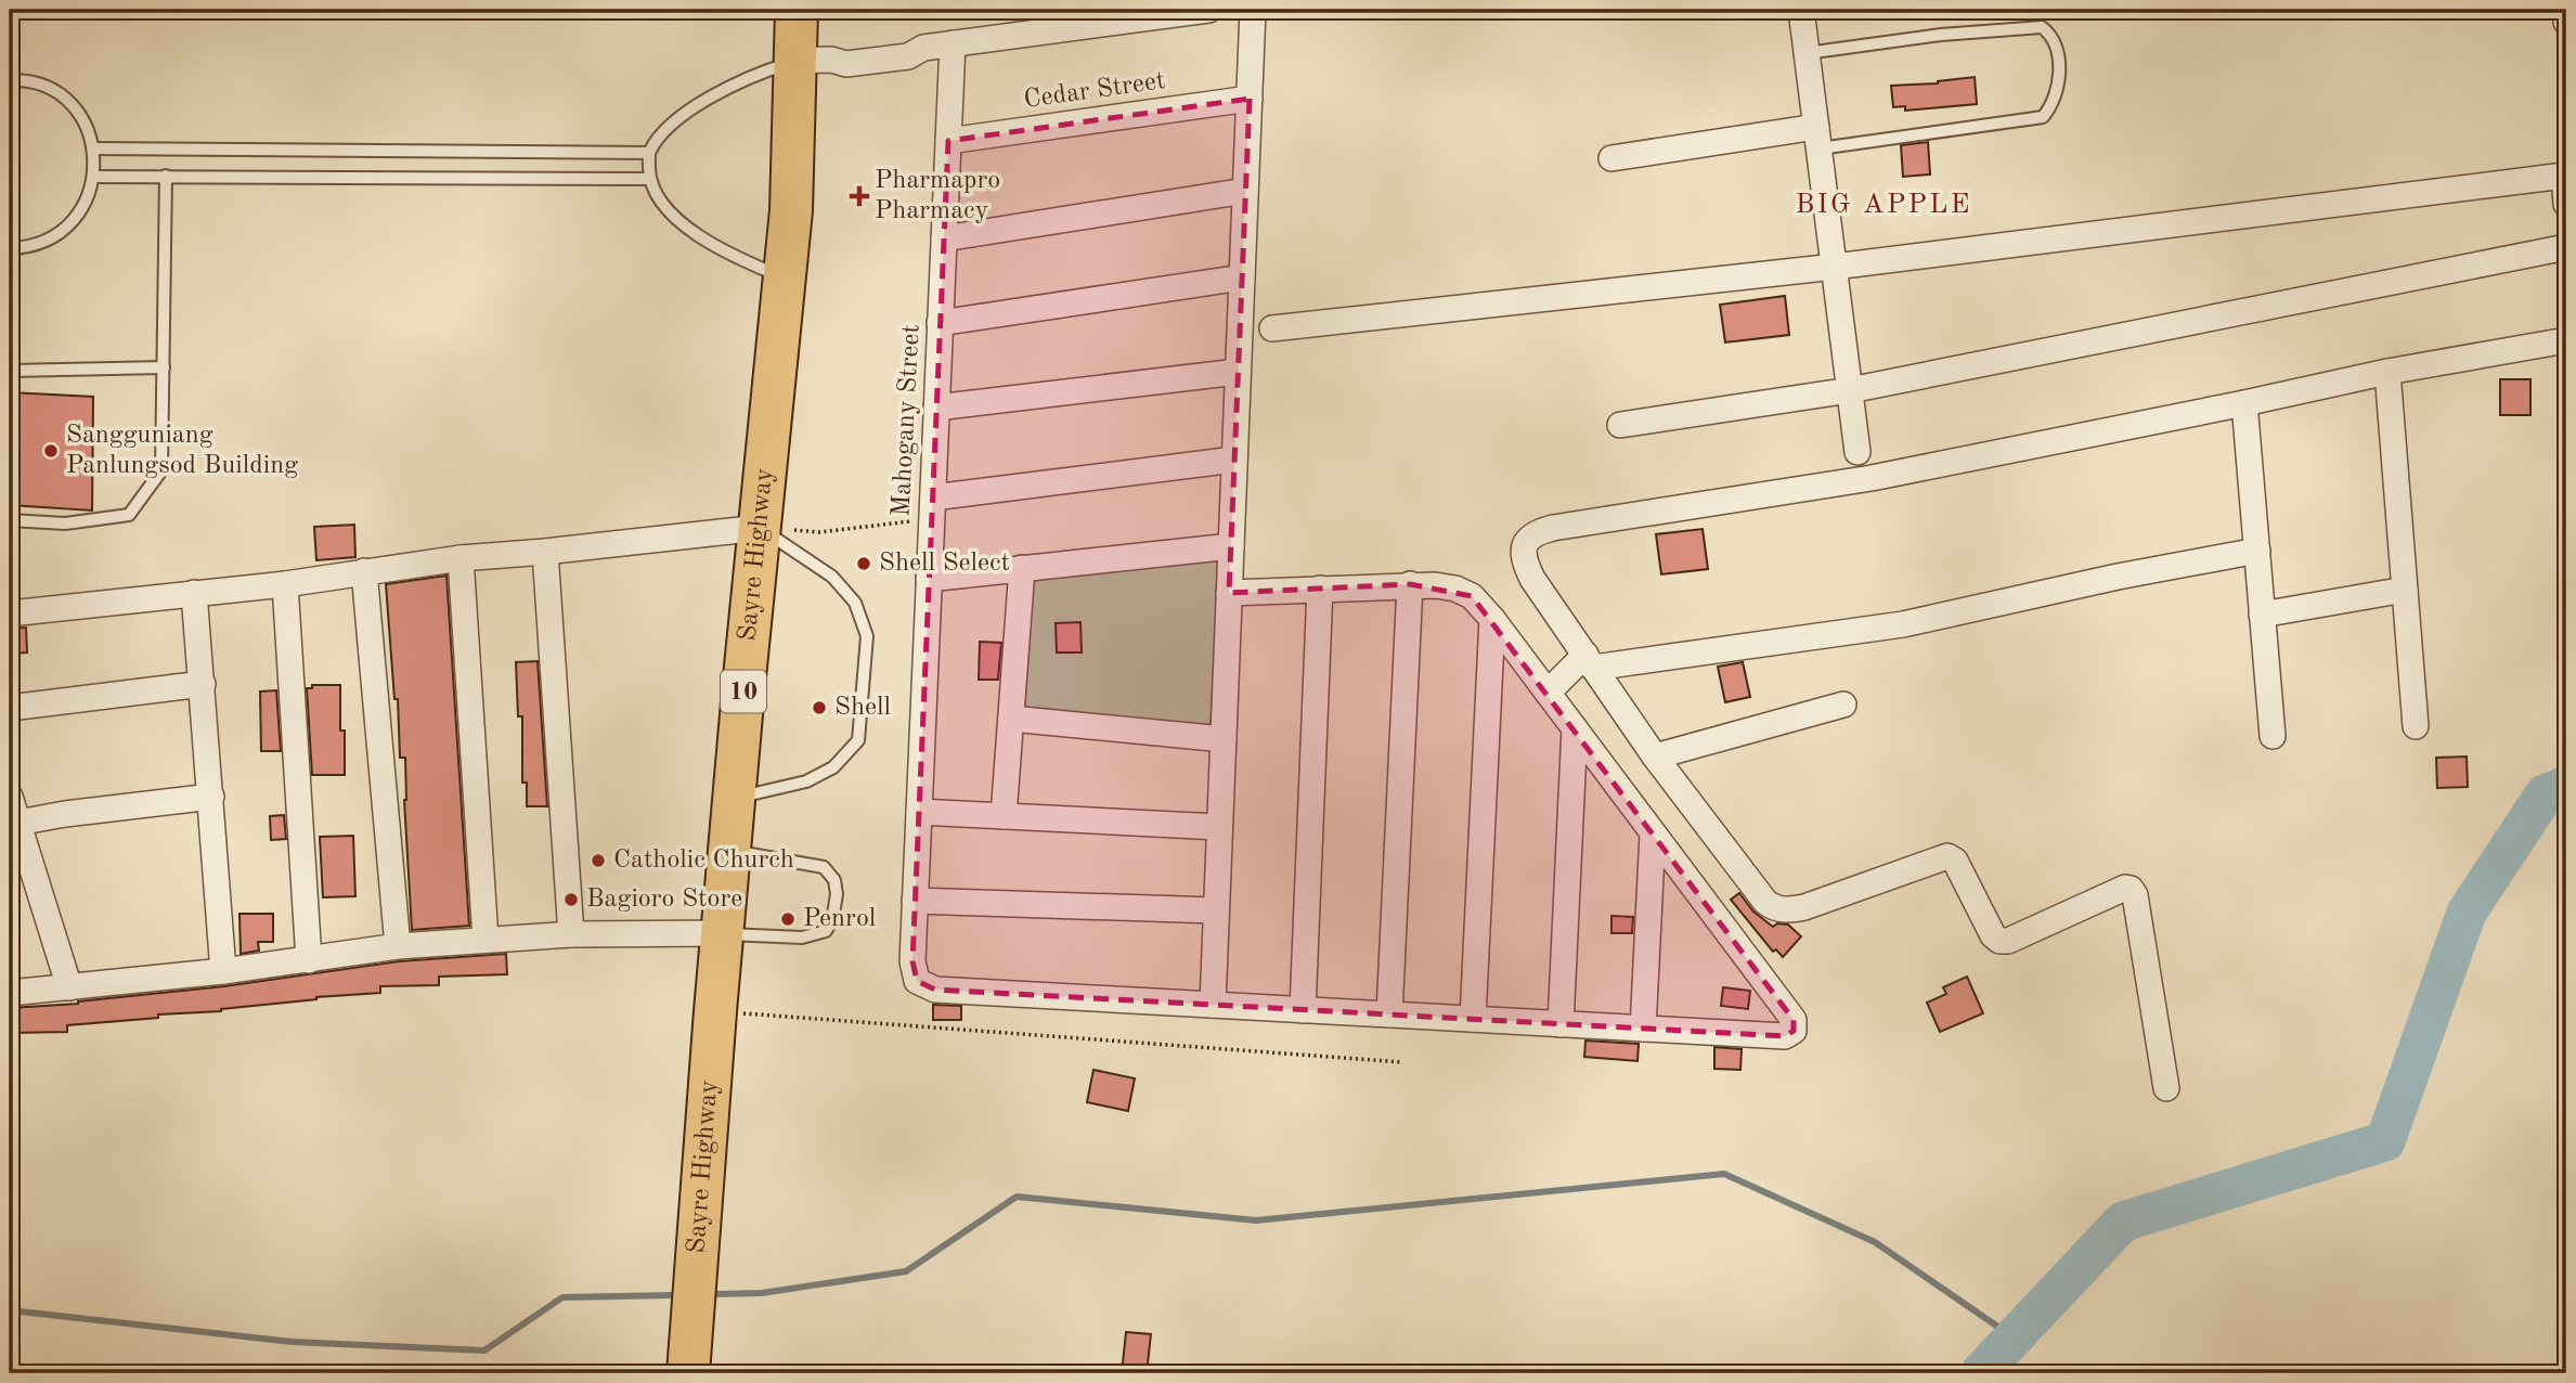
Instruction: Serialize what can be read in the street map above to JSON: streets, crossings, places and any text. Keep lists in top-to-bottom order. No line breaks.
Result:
{"streets":{"highway":["Sayre Highway","10"],"street":["Cedar Street","Mahogany Street"]},"crossings":[["Cedar Street","Mahogany Street"]],"districts":["BIG APPLE"],"places":{"health":["Pharmapro Pharmacy"],"other":["Sangguniang Panlungsod Building","Shell Select","Shell","Catholic Church","Bagioro Store","Penrol"]}}
